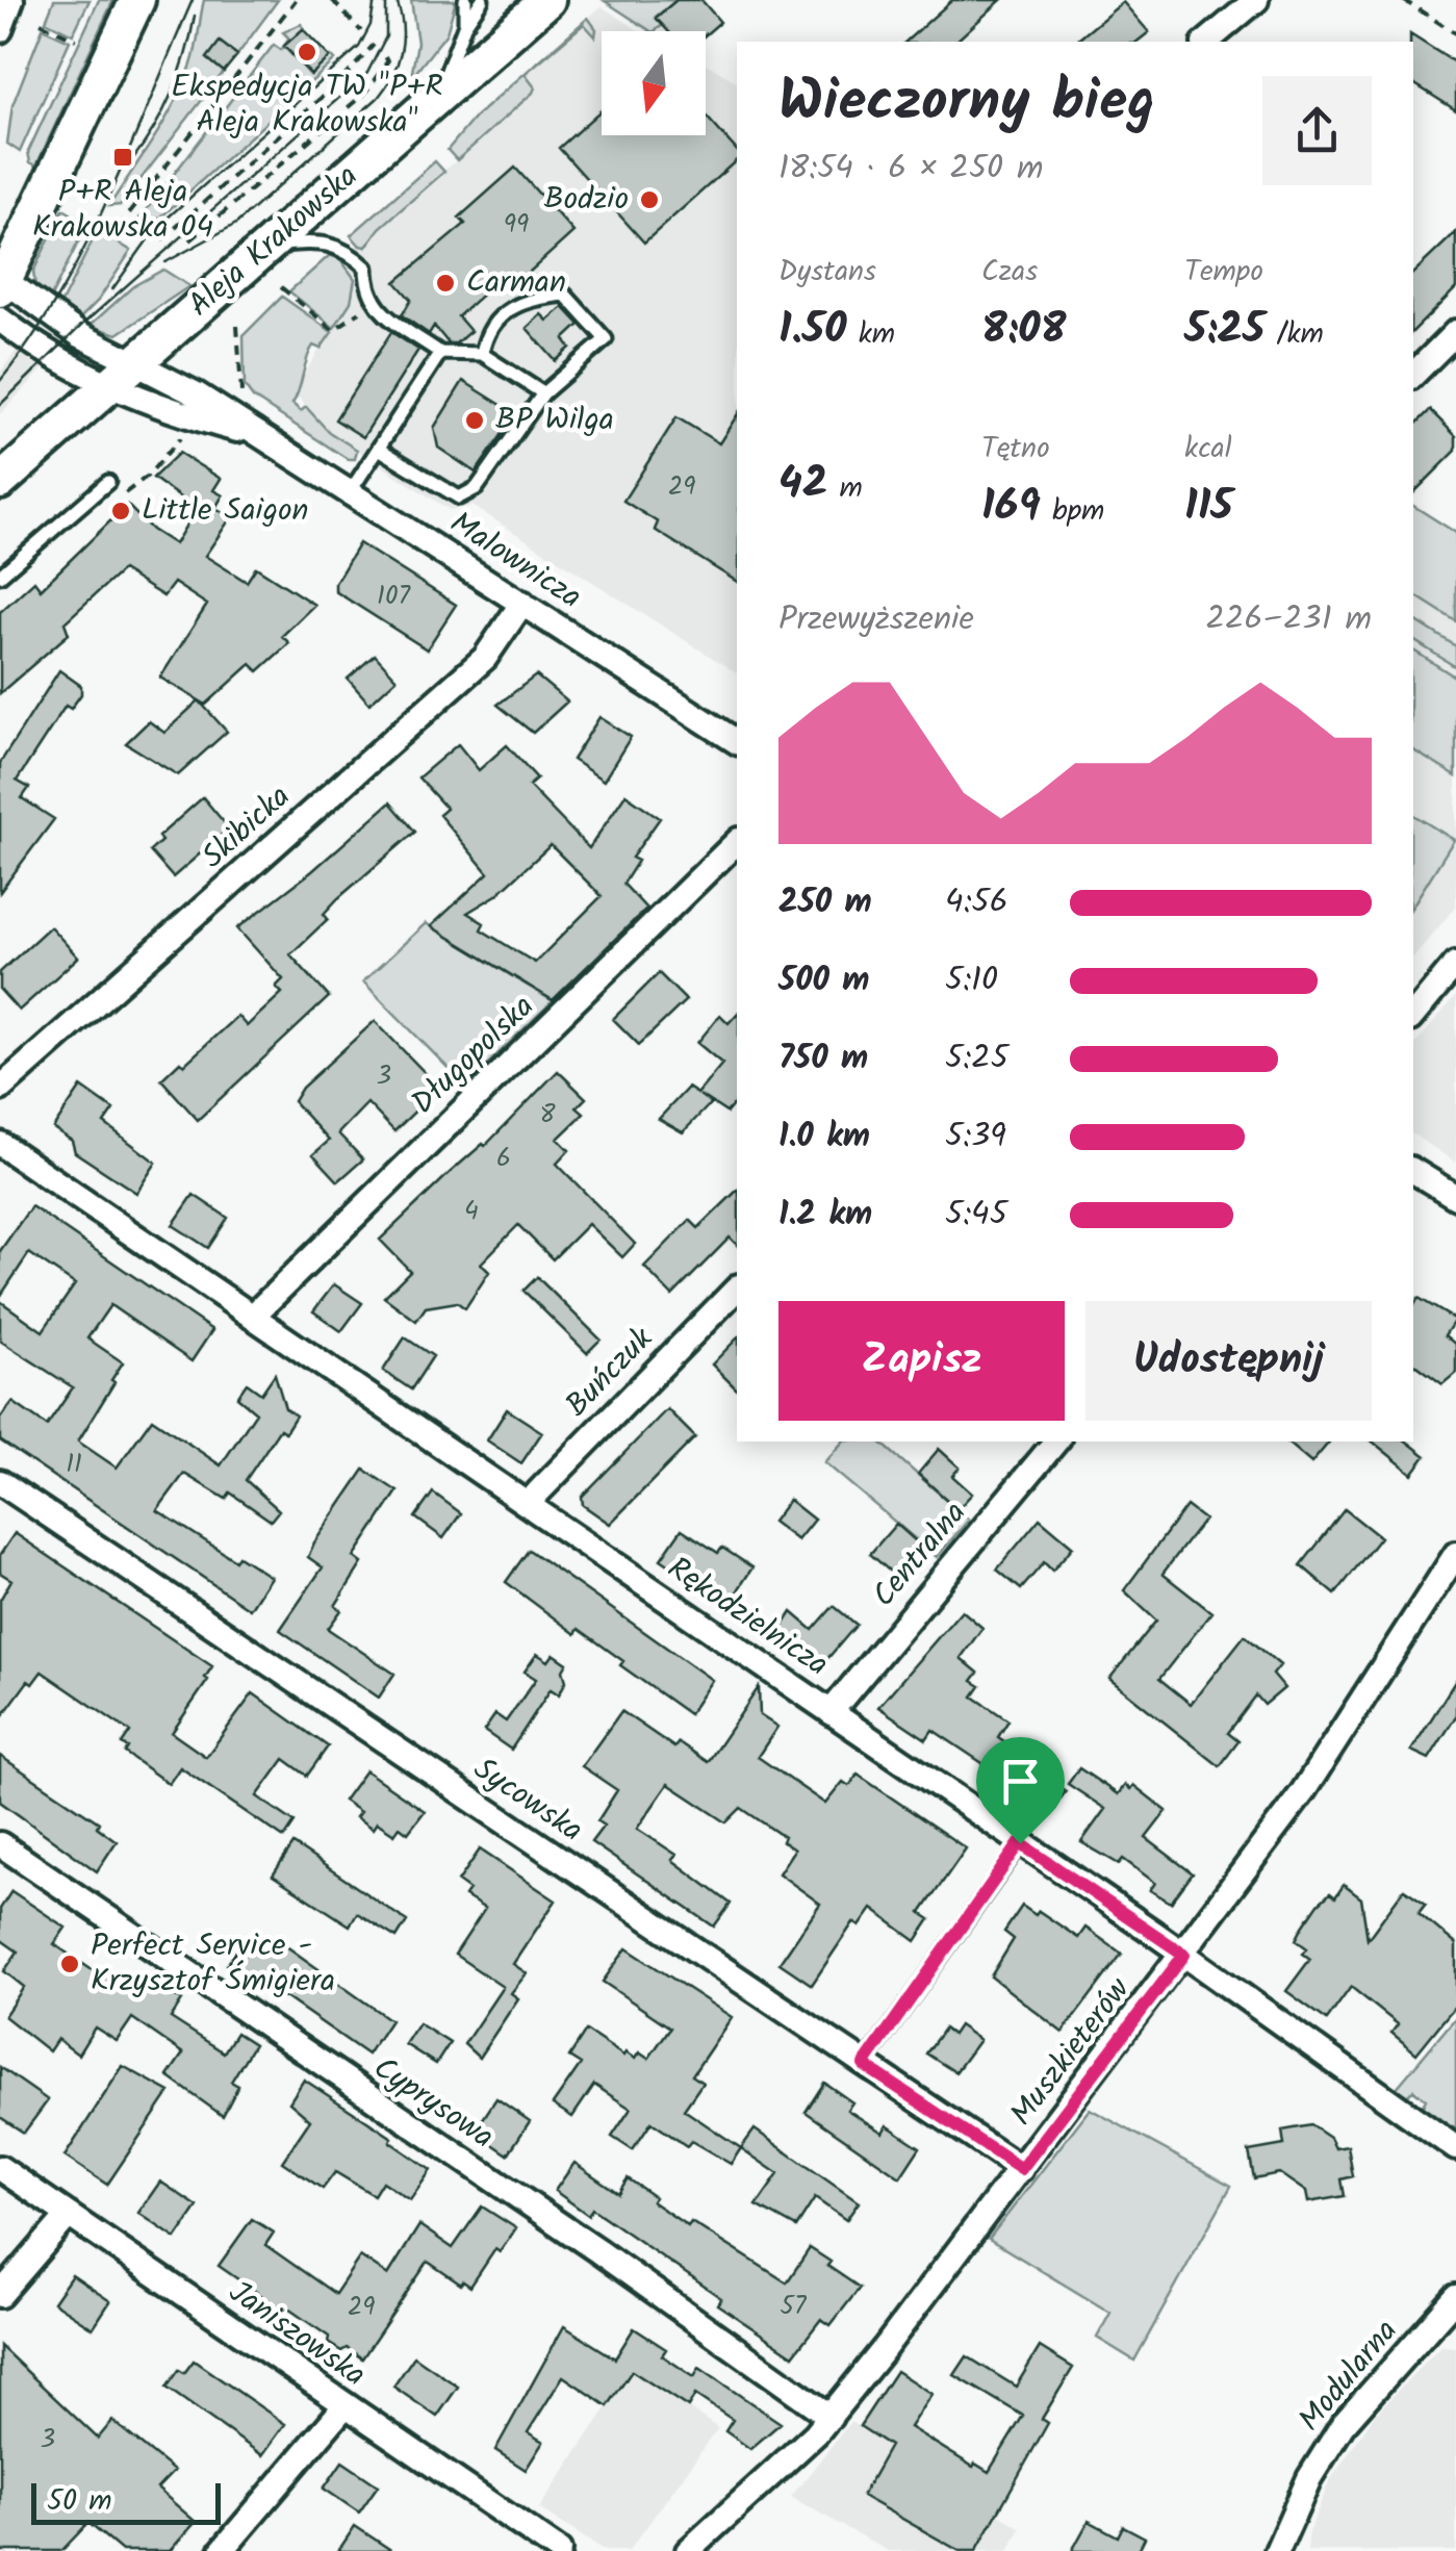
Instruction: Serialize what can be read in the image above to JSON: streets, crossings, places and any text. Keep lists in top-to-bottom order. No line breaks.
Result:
{"streets":{"main road":["Aleja Krakowska"],"street":["Malownicza","Skibicka","Długopolska","Buńczuk","Centralna","Rękodzielnicza","Sycowska","Muszkieterów","Cyprysowa","Janiszowska","Modularna"]},"crossings":[["Aleja Krakowska","Malownicza"],["Malownicza","Skibicka"],["Długopolska","Rękodzielnicza"],["Buńczuk","Rękodzielnicza"],["Centralna","Rękodzielnicza"],["Rękodzielnicza","Muszkieterów"],["Sycowska","Muszkieterów"],["Muszkieterów","Cyprysowa"]],"places":{"other":["Ekspedycja TW \"P+R Aleja Krakowska\"","Bodzio","Carman","BP Wilga","Little Saigon","Perfect Service - Krzysztof Śmigiera"],"transit":["P+R Aleja Krakowska 04"]},"house_numbers":["99","29","107","3","8","6","4","11","57","29","3"],"scale_bar":"50 m","north":"bottom","page":{"heading":["Wieczorny bieg","18:54 · 6 × 250 m"],"stats":[["Dystans","1.50 km"],["Czas","8:08"],["Tempo","5:25 /km"],["42 m"],["Tętno","169 bpm"],["kcal","115"]],"chart":["Przewyższenie","226–231 m"],"list":[{"name":"250 m","note":"4:56"},{"name":"500 m","note":"5:10"},{"name":"750 m","note":"5:25"},{"name":"1.0 km","note":"5:39"},{"name":"1.2 km","note":"5:45"}],"buttons":["Zapisz","Udostępnij"],"scale":"50 m"}}
